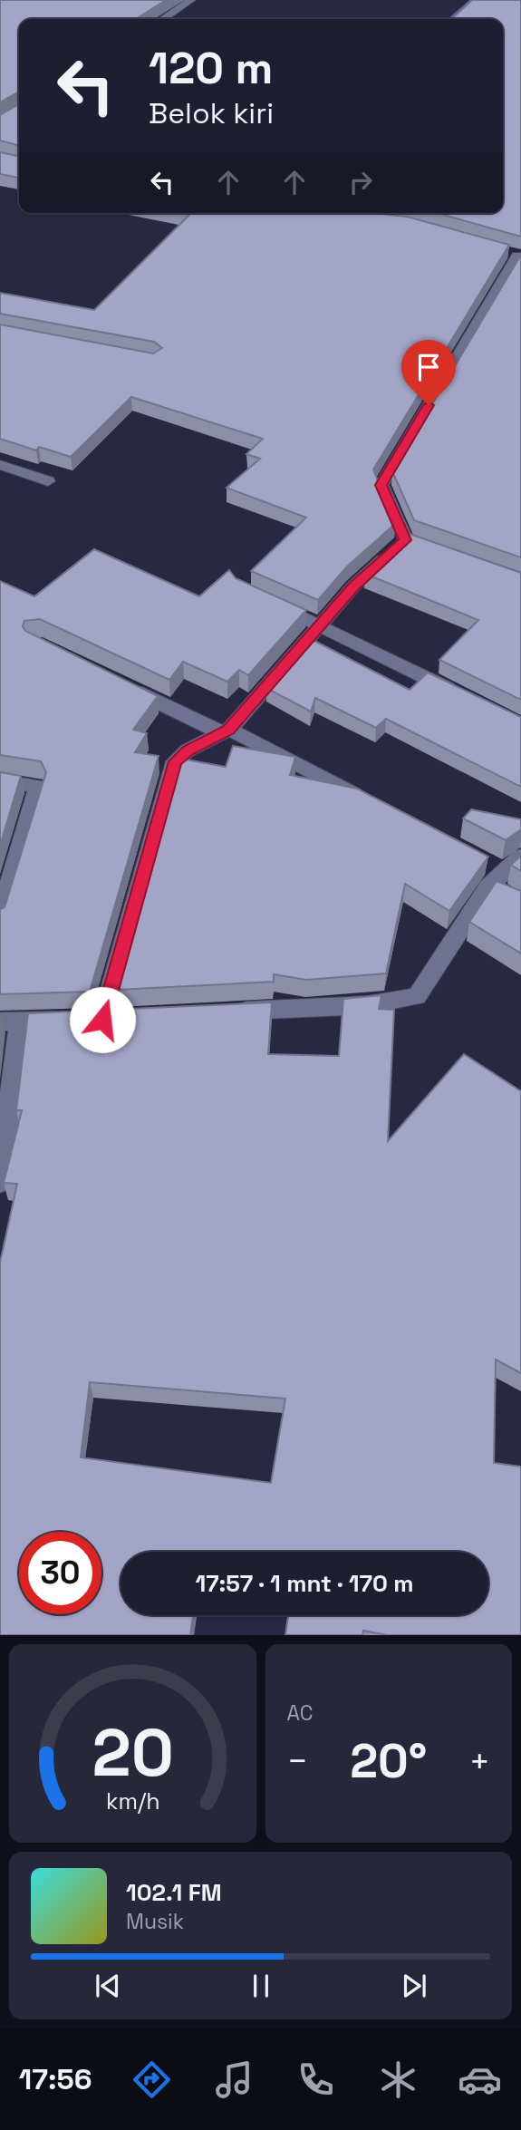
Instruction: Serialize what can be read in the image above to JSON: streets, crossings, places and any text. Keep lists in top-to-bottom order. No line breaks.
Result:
{"page":{"turn":["120 m","Belok kiri"],"limit":"30","trip":"17:57 · 1 mnt · 170 m","tile":"AC","heat":["−","20°","+"],"song":["102.1 FM","Musik"],"tabs":"17:56","gauge":["20","km/h"]}}
